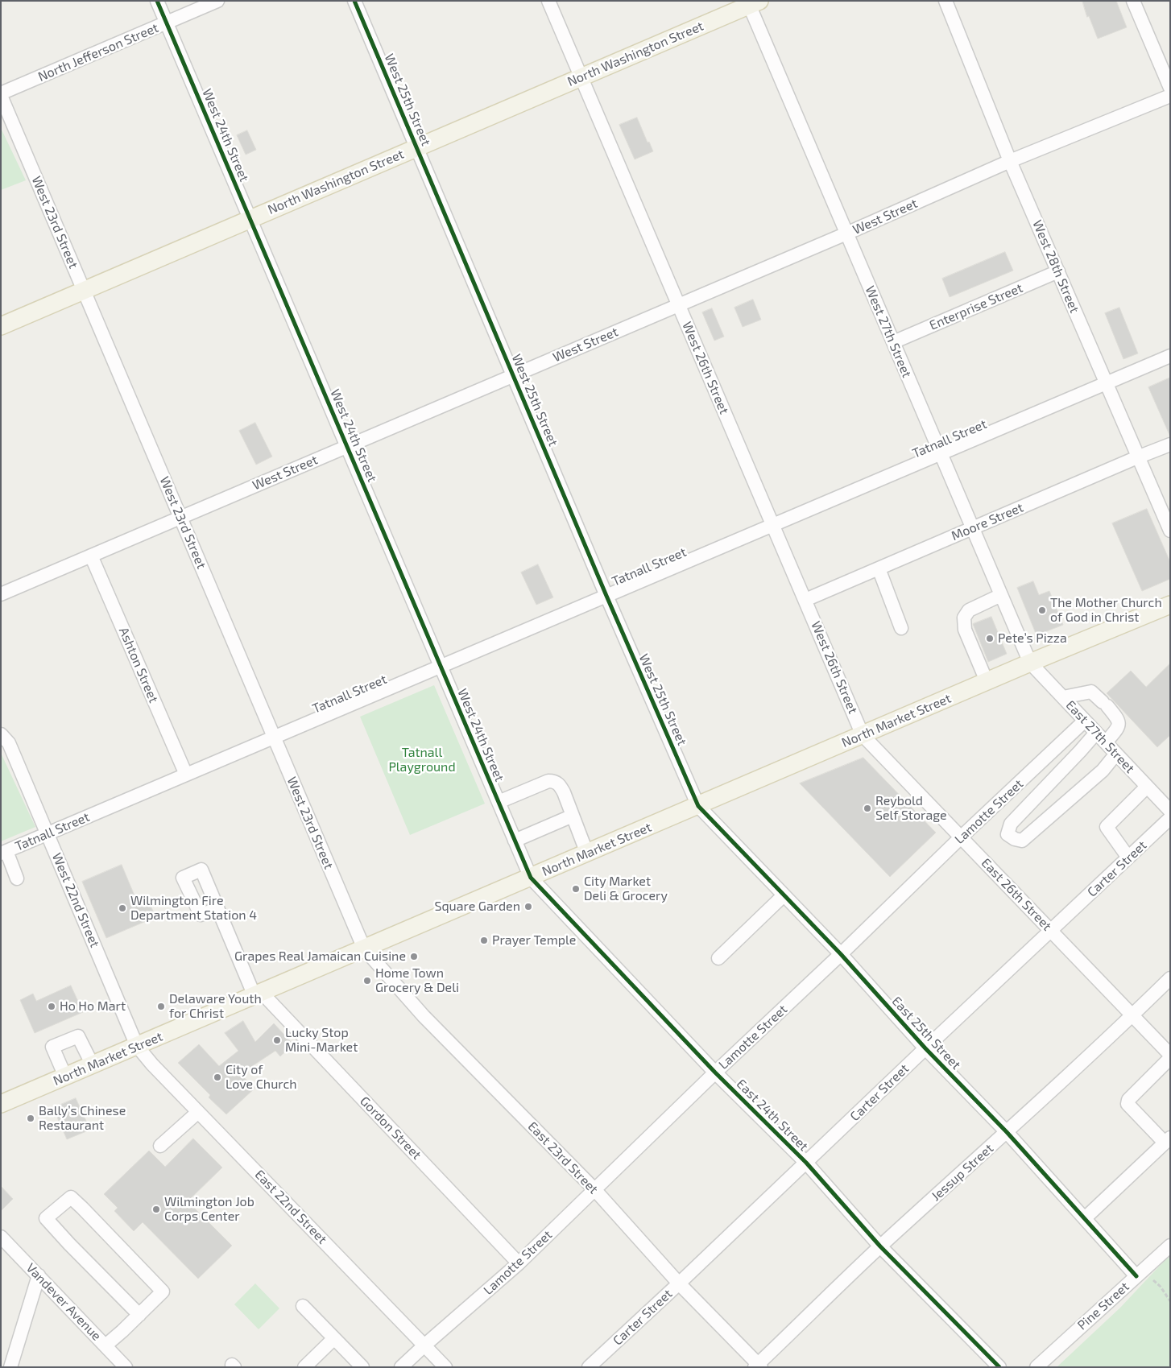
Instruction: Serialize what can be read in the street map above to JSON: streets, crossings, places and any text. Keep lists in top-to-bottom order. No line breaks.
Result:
{"streets":{"main road":["North Washington Street","North Market Street"],"street":["North Jefferson Street","West 25th Street","West 24th Street","West Street","West 23rd Street","West 28th Street","Enterprise Street","West 27th Street","West 26th Street","Tatnall Street","Moore Street","Ashton Street","East 27th Street","Lamotte Street","Carter Street","East 26th Street","West 22nd Street","East 25th Street","East 24th Street","Gordon Street","East 23rd Street","Jessup Street","East 22nd Street","Vandever Avenue","Pine Street"]},"crossings":[["North Jefferson Street","West 24th Street"],["North Jefferson Street","West 23rd Street"],["North Washington Street","West 25th Street"],["North Washington Street","West 24th Street"],["North Washington Street","West 23rd Street"],["North Washington Street","West 27th Street"],["North Washington Street","West 26th Street"],["West 25th Street","West Street"],["West 25th Street","Tatnall Street"],["West 25th Street","North Market Street"],["West 25th Street","East 25th Street"],["West 24th Street","West Street"],["West 24th Street","Tatnall Street"],["West 24th Street","North Market Street"],["West 24th Street","East 24th Street"],["West Street","West 23rd Street"],["West Street","West 28th Street"],["West Street","West 27th Street"],["West Street","West 26th Street"],["West Street","Ashton Street"],["West 23rd Street","Tatnall Street"],["West 23rd Street","North Market Street"],["West 23rd Street","East 23rd Street"],["West 28th Street","Enterprise Street"],["West 28th Street","Tatnall Street"],["West 28th Street","Moore Street"],["Enterprise Street","West 27th Street"],["West 27th Street","Tatnall Street"],["West 27th Street","Moore Street"],["West 27th Street","North Market Street"],["West 27th Street","East 27th Street"],["West 26th Street","Tatnall Street"],["West 26th Street","Moore Street"],["West 26th Street","North Market Street"],["West 26th Street","East 26th Street"],["Tatnall Street","Ashton Street"],["Tatnall Street","West 22nd Street"],["North Market Street","East 27th Street"],["North Market Street","East 26th Street"],["North Market Street","West 22nd Street"],["North Market Street","East 25th Street"],["North Market Street","East 24th Street"],["North Market Street","Gordon Street"],["North Market Street","East 23rd Street"],["North Market Street","East 22nd Street"],["East 27th Street","Lamotte Street"],["Lamotte Street","East 26th Street"],["Lamotte Street","East 25th Street"],["Lamotte Street","East 24th Street"],["Lamotte Street","Gordon Street"],["Lamotte Street","East 23rd Street"],["Lamotte Street","East 22nd Street"],["Carter Street","East 26th Street"],["Carter Street","East 25th Street"],["Carter Street","East 24th Street"],["Carter Street","East 23rd Street"],["East 26th Street","Jessup Street"],["West 22nd Street","East 22nd Street"],["East 25th Street","Jessup Street"],["East 25th Street","Pine Street"],["East 24th Street","Jessup Street"],["East 23rd Street","Jessup Street"]],"parks":["Tatnall Playground"],"places":["The Mother Church of God in Christ","Pete’s Pizza","Reybold Self Storage","City Market Deli & Grocery","Square Garden","Wilmington Fire Department Station 4","Prayer Temple","Grapes Real Jamaican Cuisine","Home Town Grocery & Deli","Ho Ho Mart","Delaware Youth for Christ","Lucky Stop Mini-Market","City of Love Church","Bally’s Chinese Restaurant","Wilmington Job Corps Center"]}
